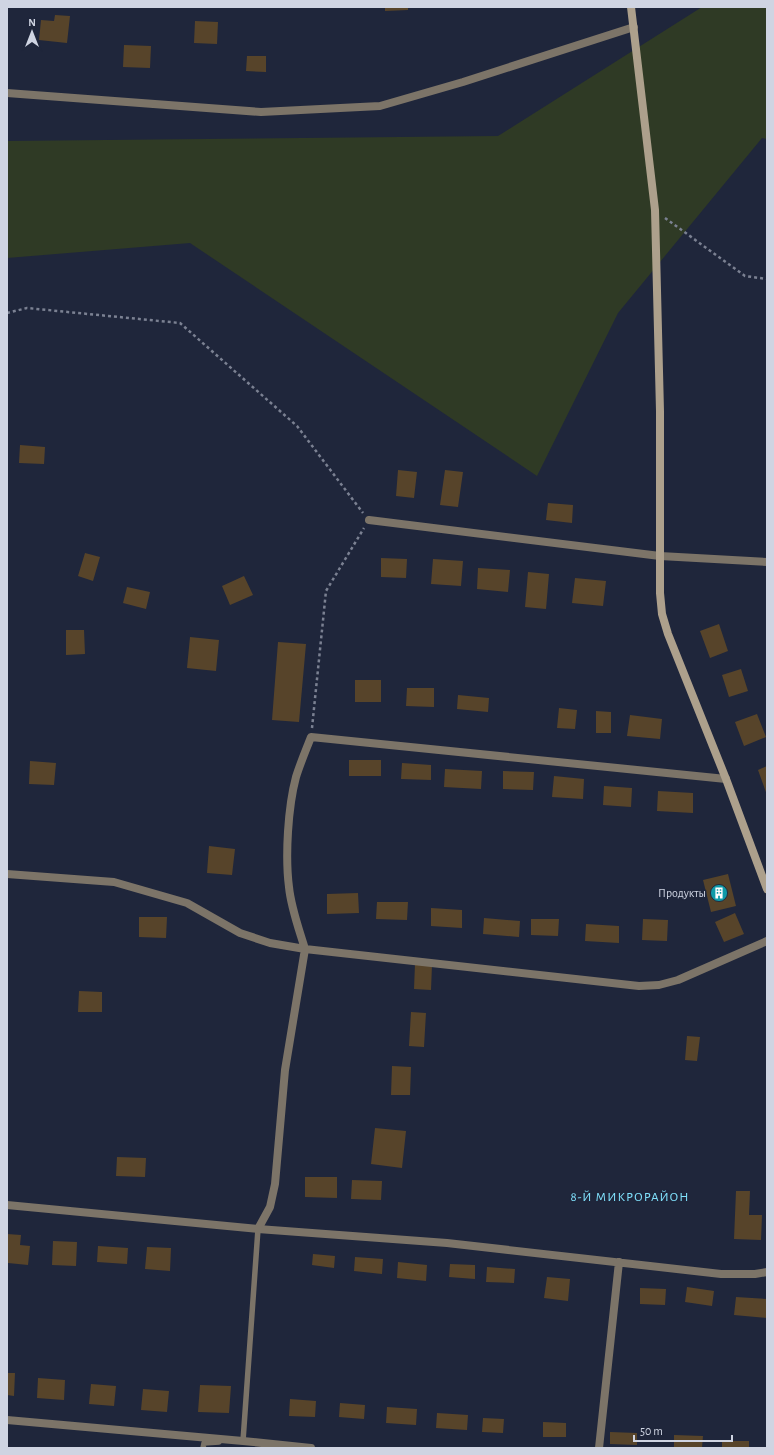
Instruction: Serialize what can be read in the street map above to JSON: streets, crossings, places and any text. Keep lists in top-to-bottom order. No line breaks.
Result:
{"districts":["8-Й МИКРОРАЙОН"],"places":{"building":["Продукты"]},"scale_bar":"50 m","north":"top"}
